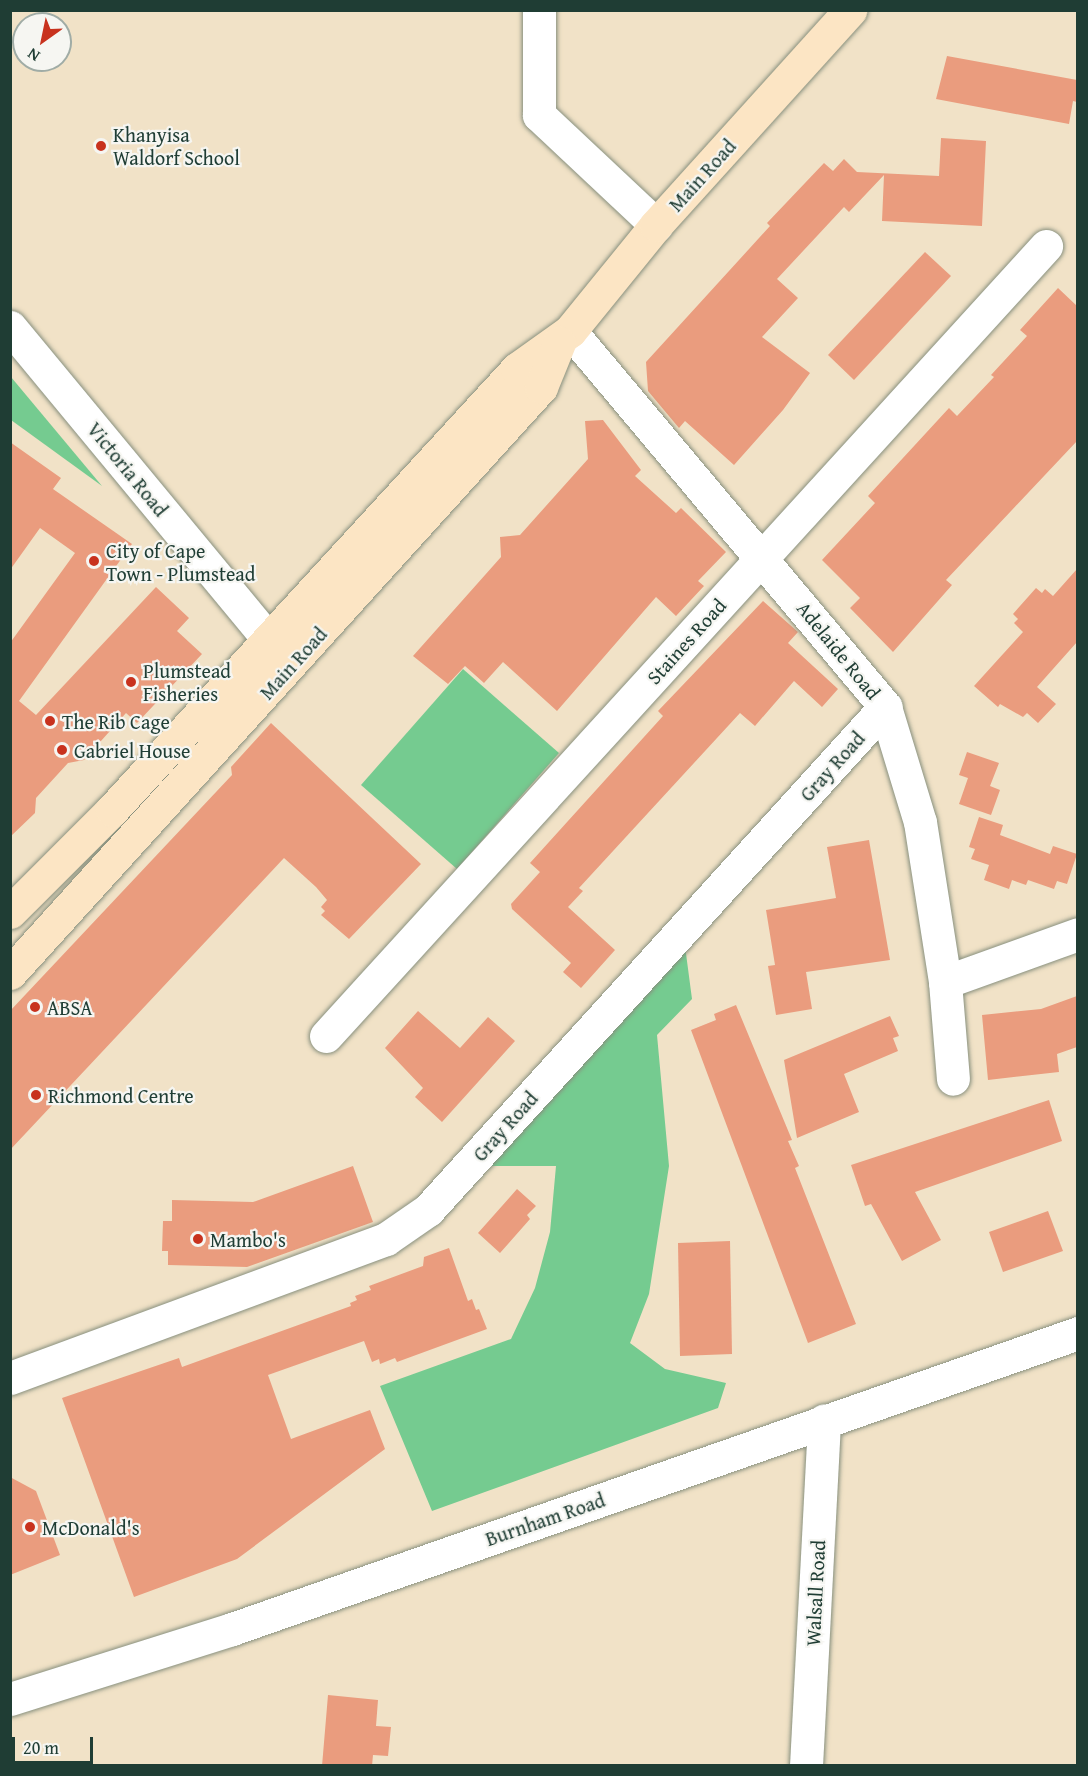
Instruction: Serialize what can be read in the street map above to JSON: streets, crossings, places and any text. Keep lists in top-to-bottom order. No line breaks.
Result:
{"streets":{"main road":["Main Road"],"street":["Victoria Road","Staines Road","Adelaide Road","Gray Road","Burnham Road","Walsall Road"]},"crossings":[["Main Road","Victoria Road"],["Main Road","Adelaide Road"],["Staines Road","Adelaide Road"],["Adelaide Road","Gray Road"],["Burnham Road","Walsall Road"]],"places":["Khanyisa Waldorf School","City of Cape Town - Plumstead","Plumstead Fisheries","The Rib Cage","Gabriel House","ABSA","Richmond Centre","Mambo's","McDonald's"],"scale_bar":"20 m","north":"bottom left"}
